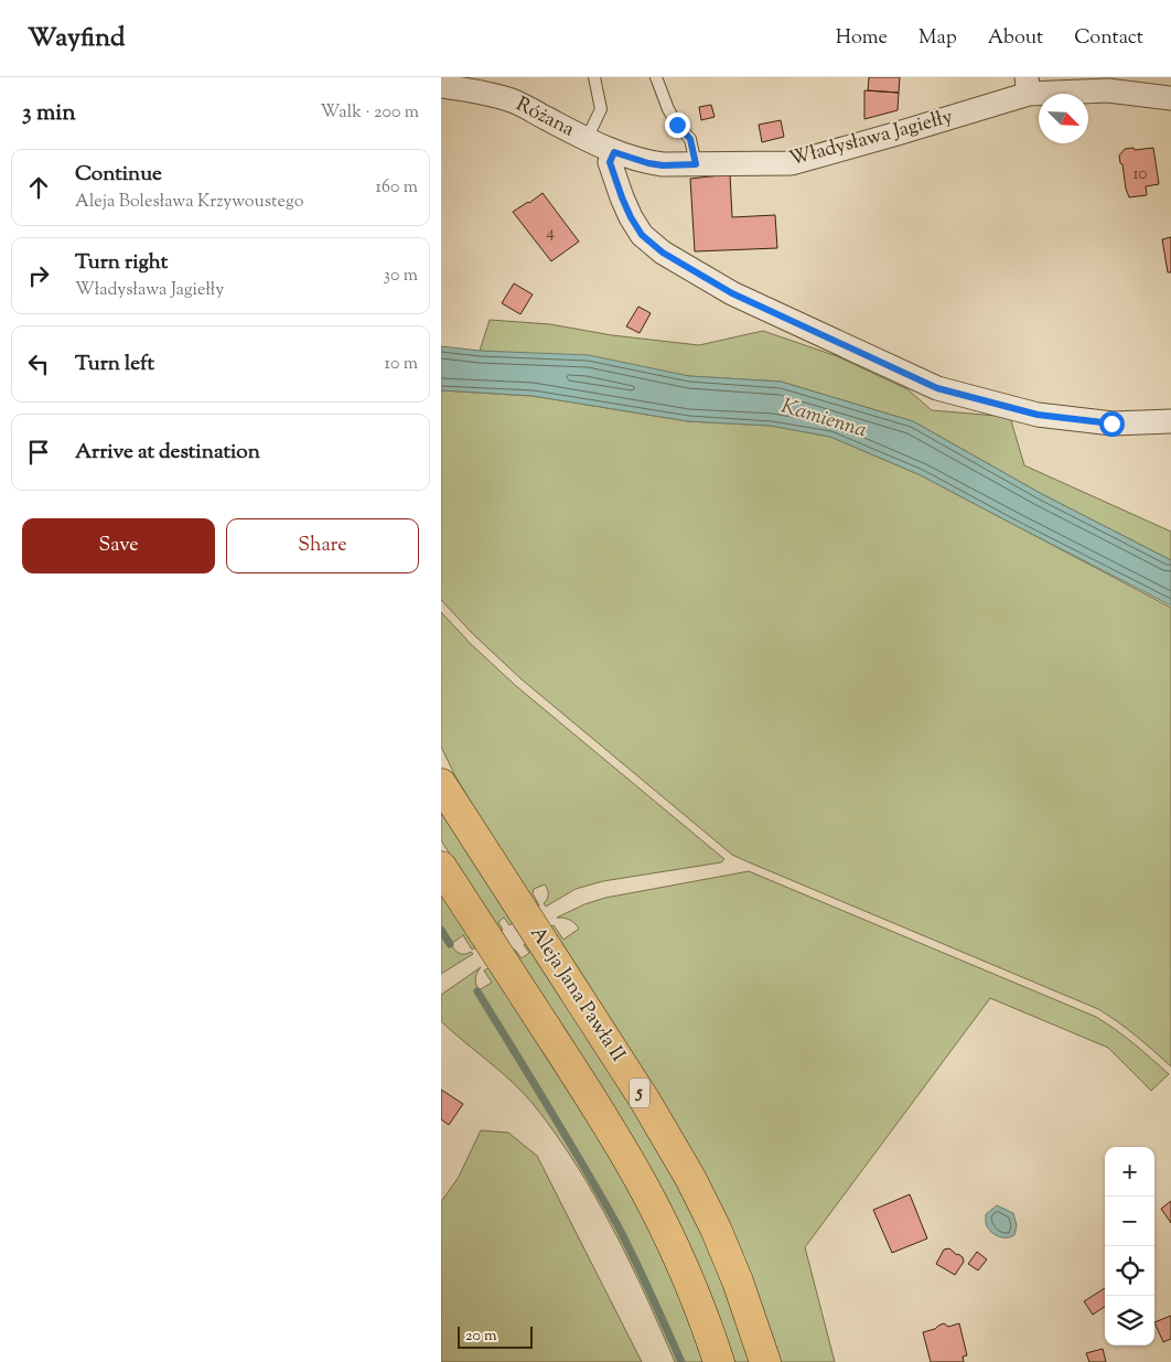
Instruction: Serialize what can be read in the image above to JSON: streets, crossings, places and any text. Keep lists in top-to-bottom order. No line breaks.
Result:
{"streets":{"main road":["Aleja Jana Pawła II","5"],"street":["Różana","Władysława Jagiełły"]},"crossings":[["Różana","Władysława Jagiełły"]],"water":["Kamienna"],"house_numbers":["10","4"],"scale_bar":"20 m","north":"bottom right","page":{"header":"Wayfind","nav":["Home","Map","About","Contact"],"heading":["3 min","Walk · 200 m"],"list":[["Continue","Aleja Bolesława Krzywoustego","160 m"],["Turn right","Władysława Jagiełły","30 m"],["Turn left","10 m"],"Arrive at destination"],"buttons":["Save","Share"],"map_buttons":["+","−"],"scale":"20 m"}}
